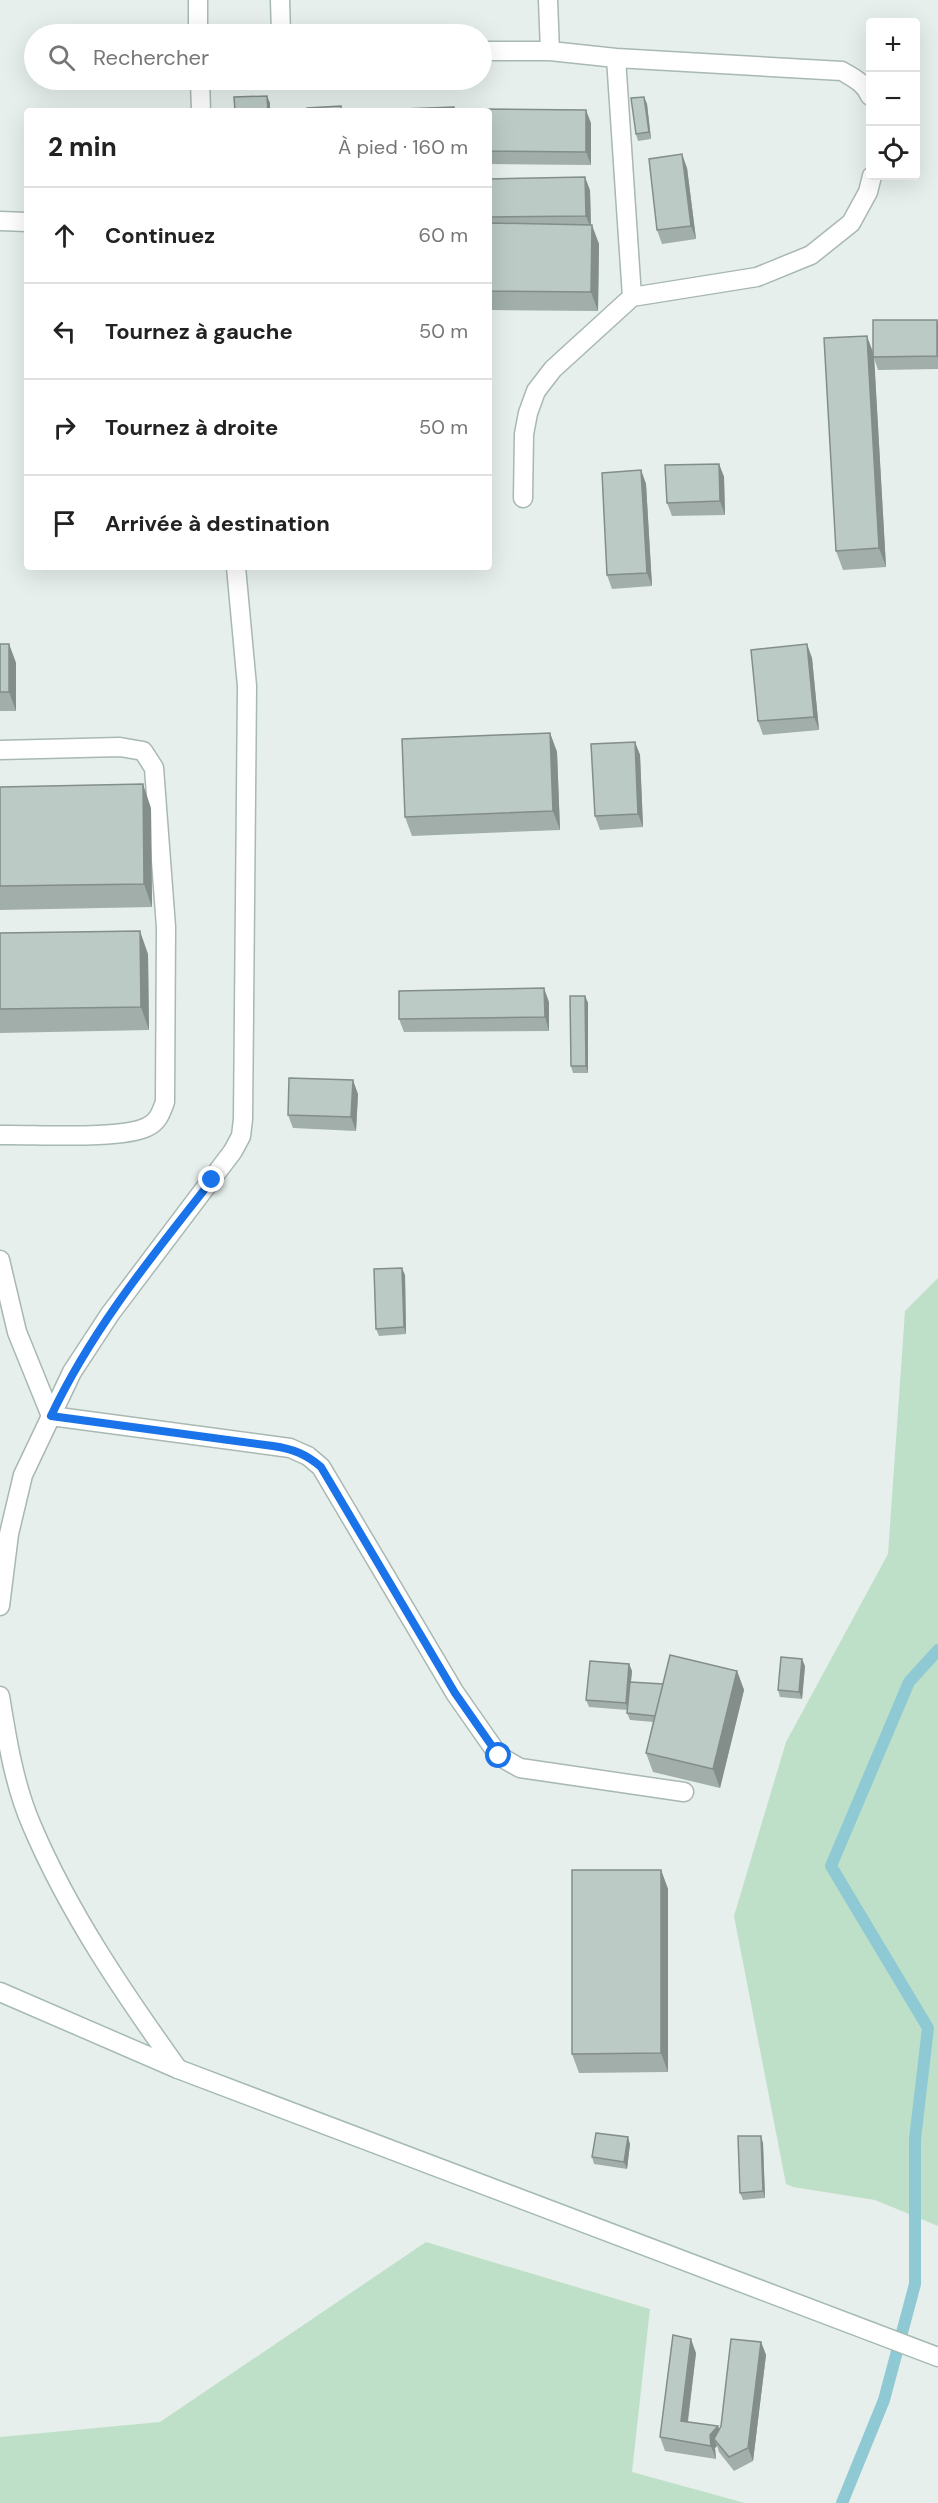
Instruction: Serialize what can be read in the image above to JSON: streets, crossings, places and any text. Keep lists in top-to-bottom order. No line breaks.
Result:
{"page":{"map_buttons":["+","−"],"search":"Rechercher","heading":["2 min","À pied · 160 m"],"list":[["Continuez","60 m"],["Tournez à gauche","50 m"],["Tournez à droite","50 m"],"Arrivée à destination"]}}
